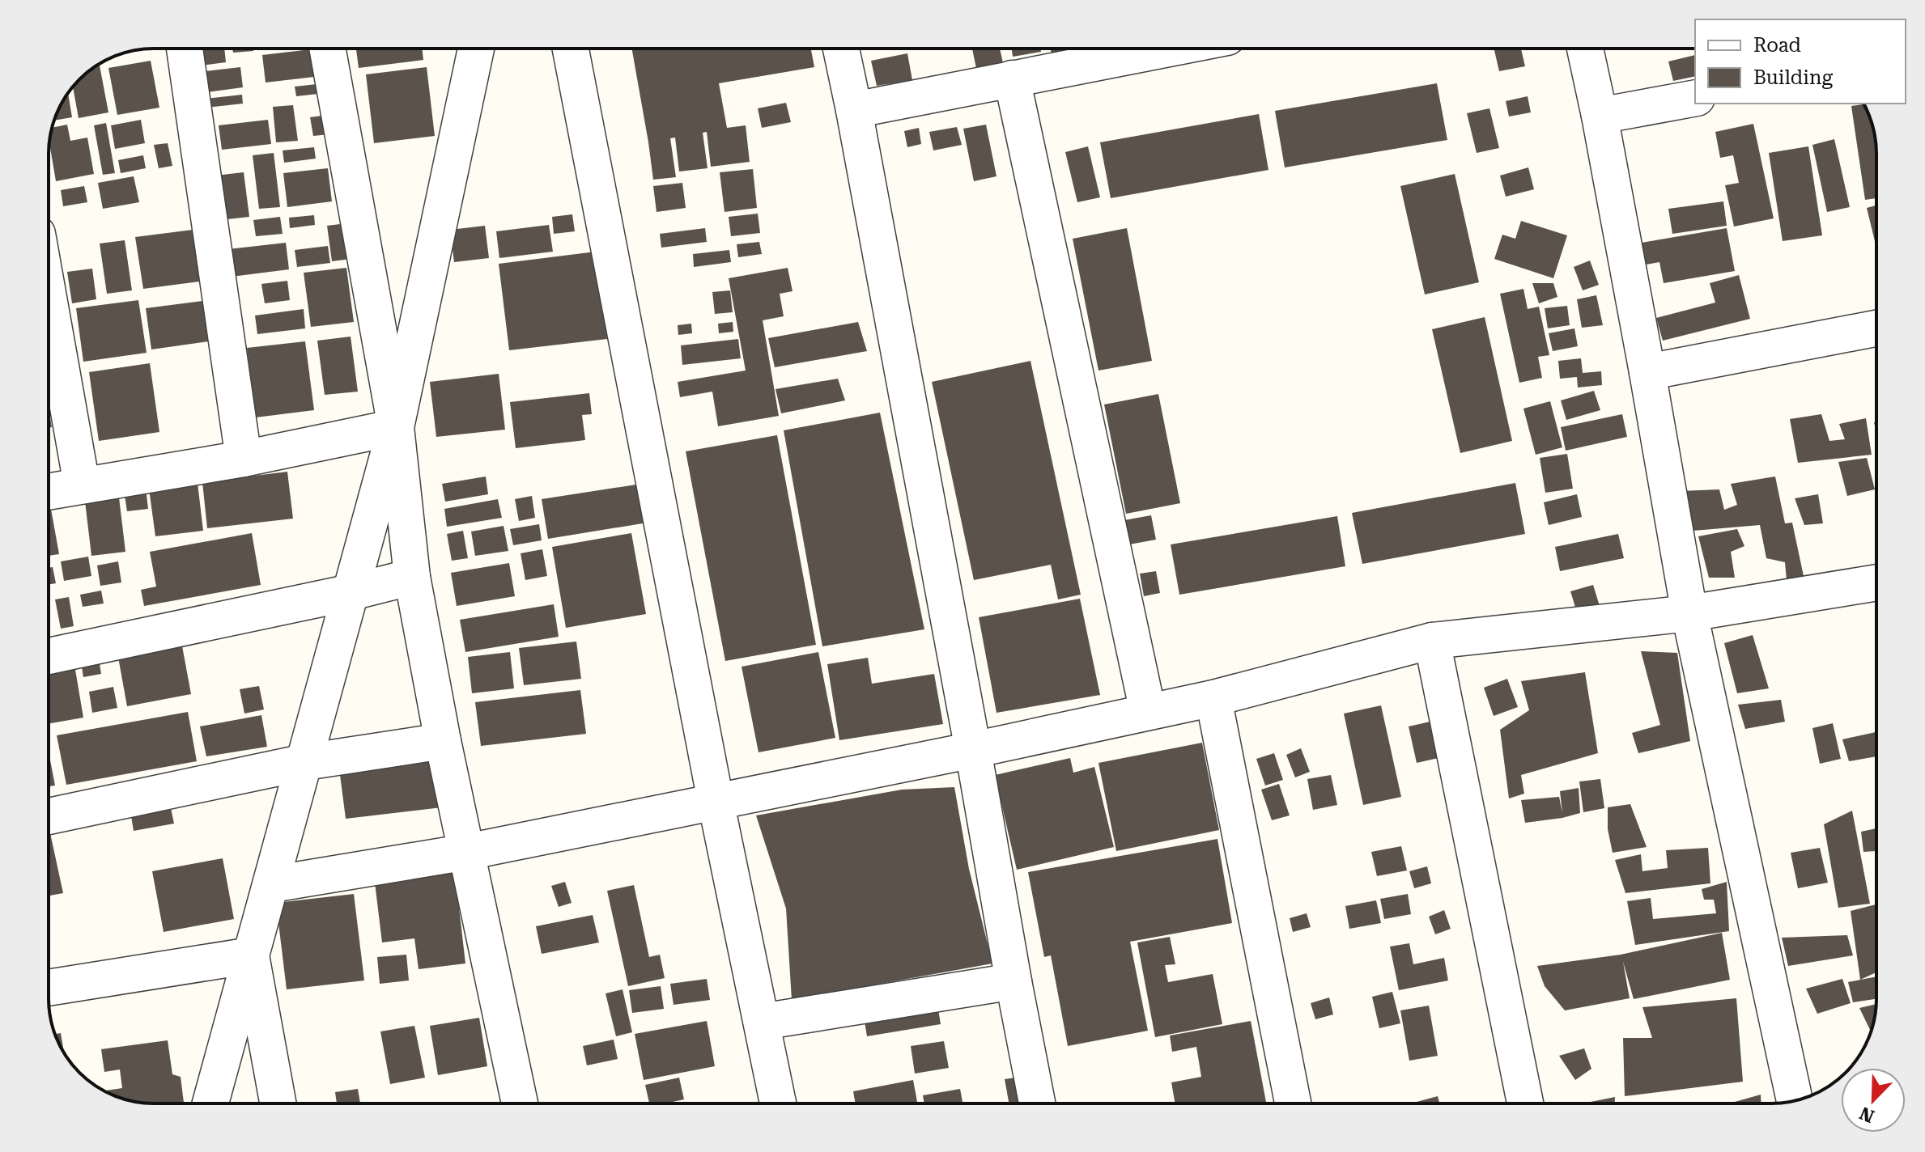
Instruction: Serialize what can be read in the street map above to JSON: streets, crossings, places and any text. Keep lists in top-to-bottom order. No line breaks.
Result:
{"legend":["Road","Building"],"north":"bottom left"}
